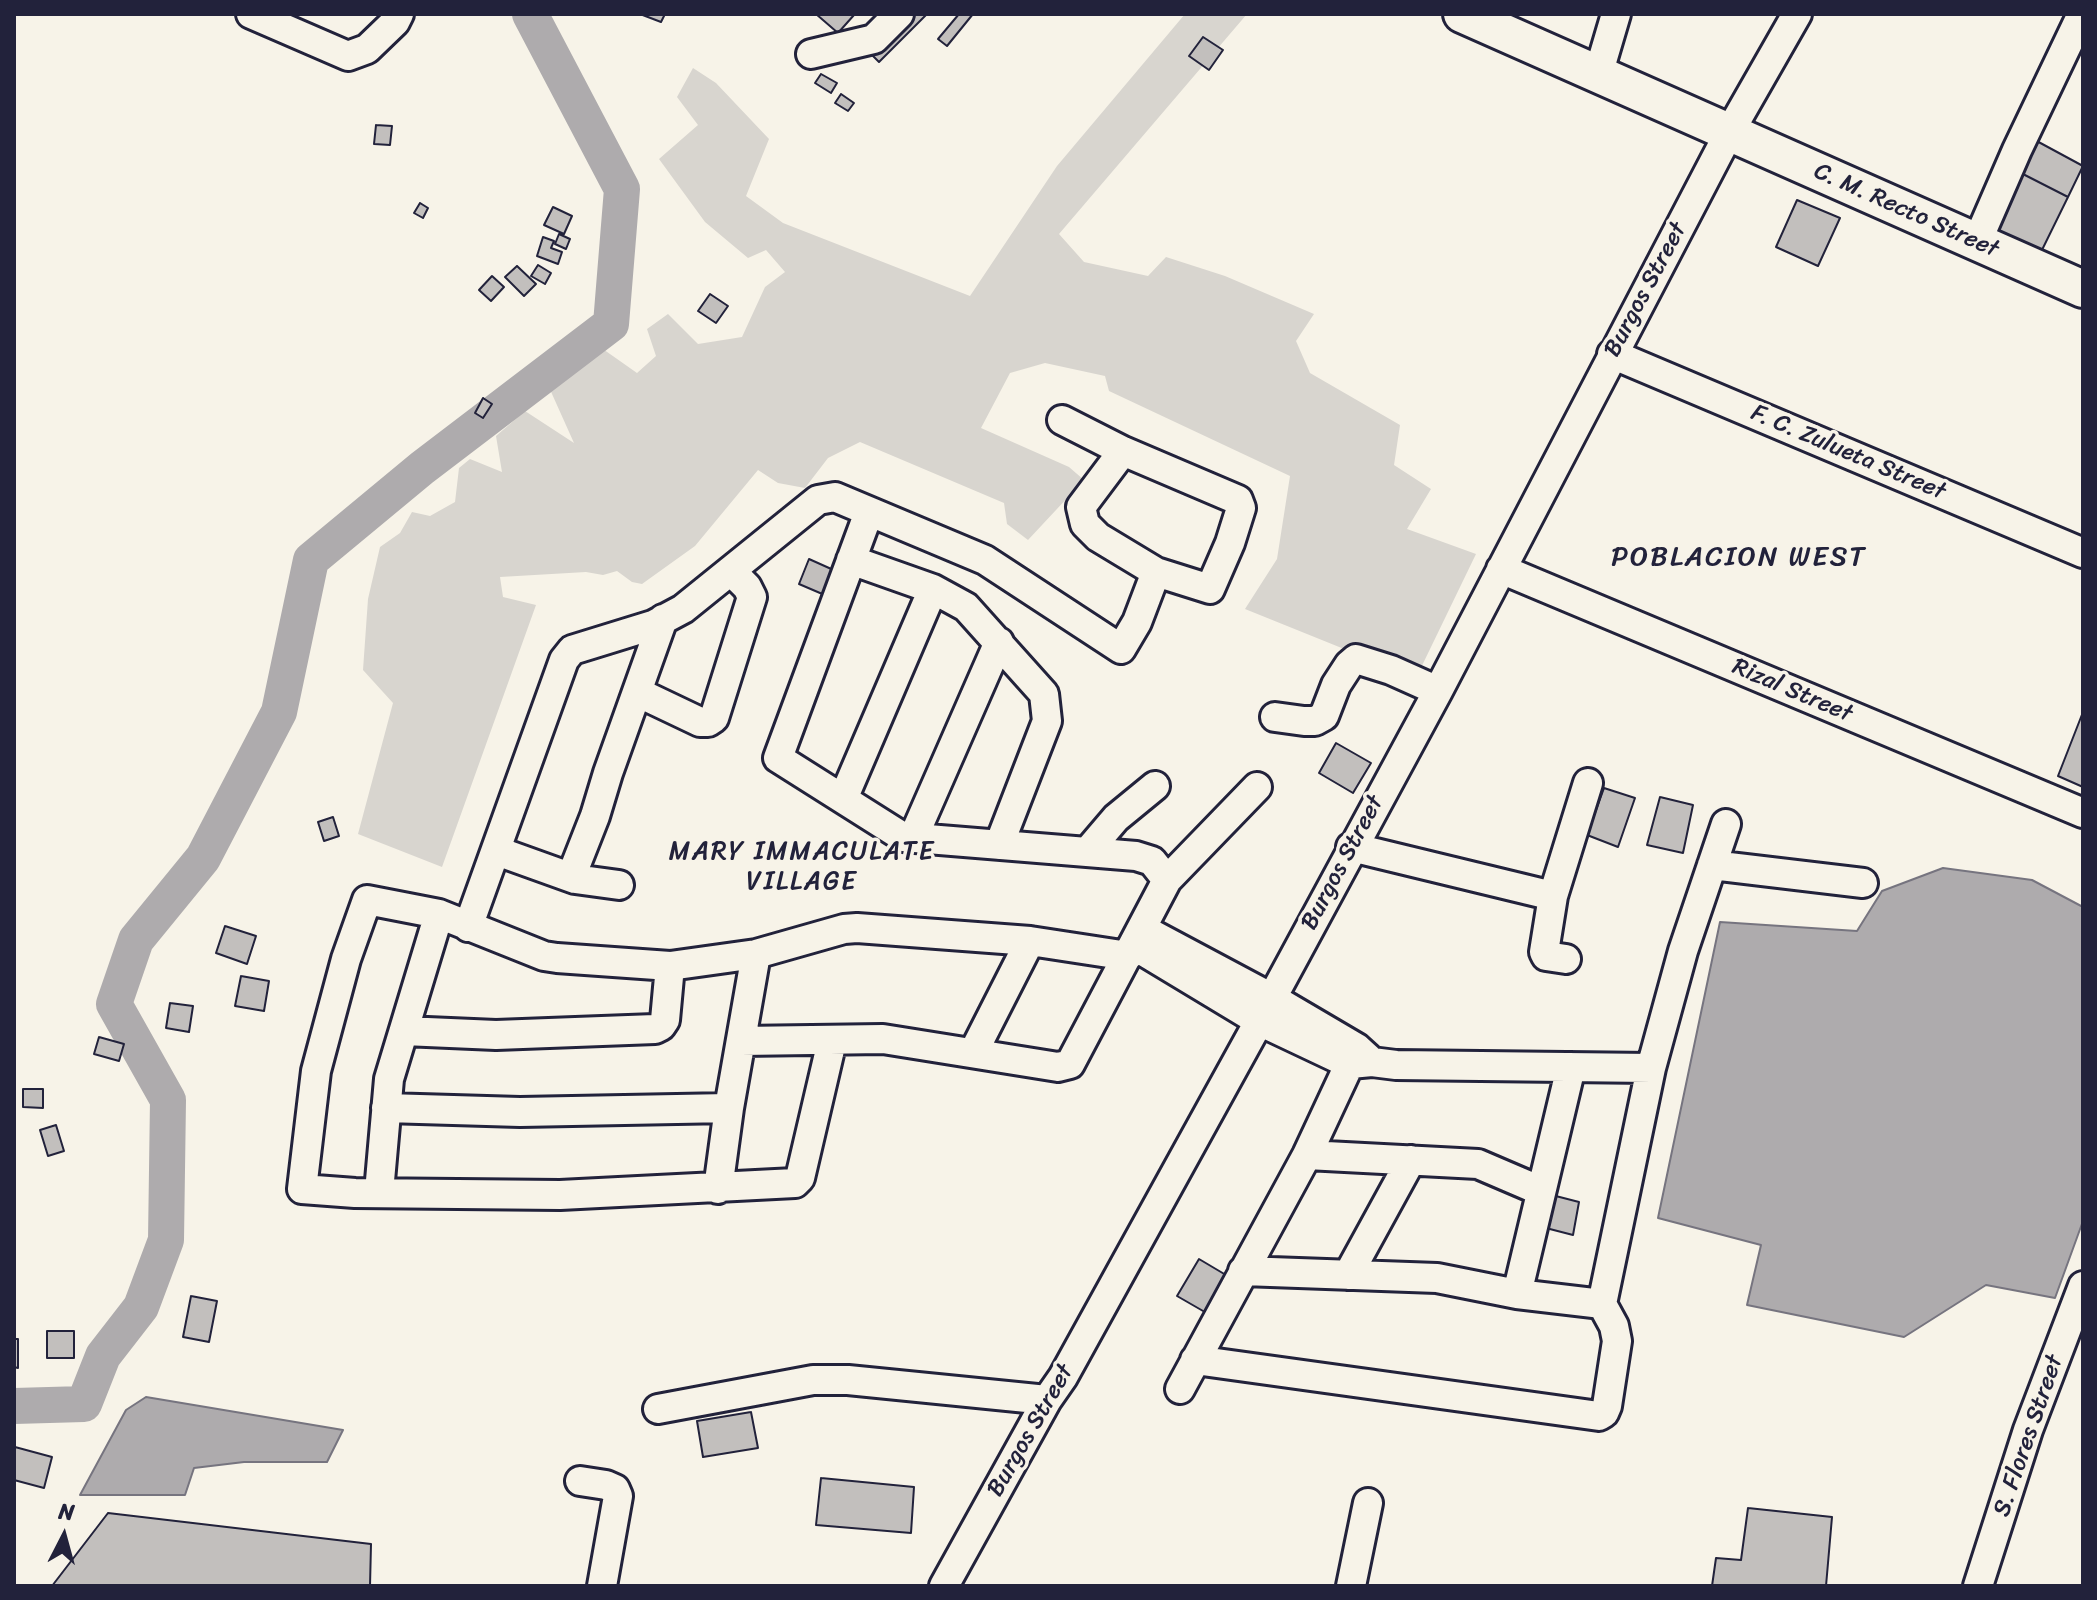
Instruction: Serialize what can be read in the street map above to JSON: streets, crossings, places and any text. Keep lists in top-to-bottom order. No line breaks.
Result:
{"streets":{"main road":["C. M. Recto Street"],"street":["Burgos Street","F. C. Zulueta Street","Rizal Street","S. Flores Street"]},"crossings":[["C. M. Recto Street","Burgos Street"],["Burgos Street","F. C. Zulueta Street"],["Burgos Street","Rizal Street"]],"districts":["POBLACION WEST","MARY IMMACULATE VILLAGE"],"north":"top"}
